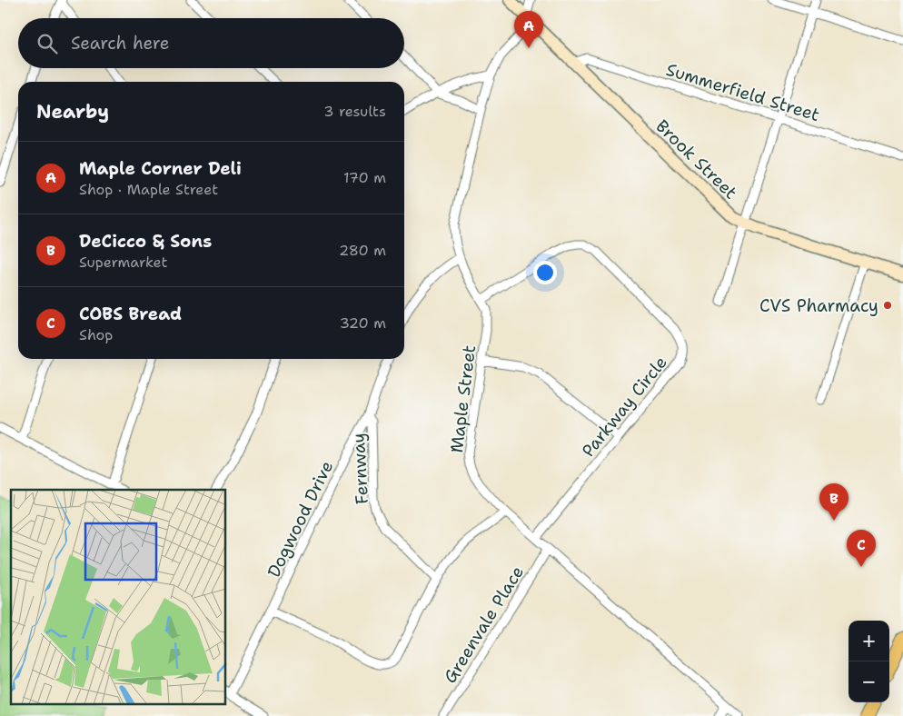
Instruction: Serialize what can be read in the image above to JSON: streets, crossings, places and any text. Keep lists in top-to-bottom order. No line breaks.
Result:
{"streets":{"street":["Summerfield Street","Brook Street","Maple Street","Parkway Circle","Fernway","Dogwood Drive","Greenvale Place"]},"crossings":[["Summerfield Street","Brook Street"],["Brook Street","Maple Street"],["Maple Street","Parkway Circle"],["Maple Street","Greenvale Place"],["Fernway","Dogwood Drive"]],"places":["CVS Pharmacy"],"page":{"pins":["A","B","C"],"search":"Search here","heading":["Nearby","3 results"],"list":[{"mark":"A","name":"Maple Corner Deli","note":"Shop · Maple Street","value":"170 m"},{"mark":"B","name":"DeCicco & Sons","note":"Supermarket","value":"280 m"},{"mark":"C","name":"COBS Bread","note":"Shop","value":"320 m"}],"map_buttons":["+","−"]}}
